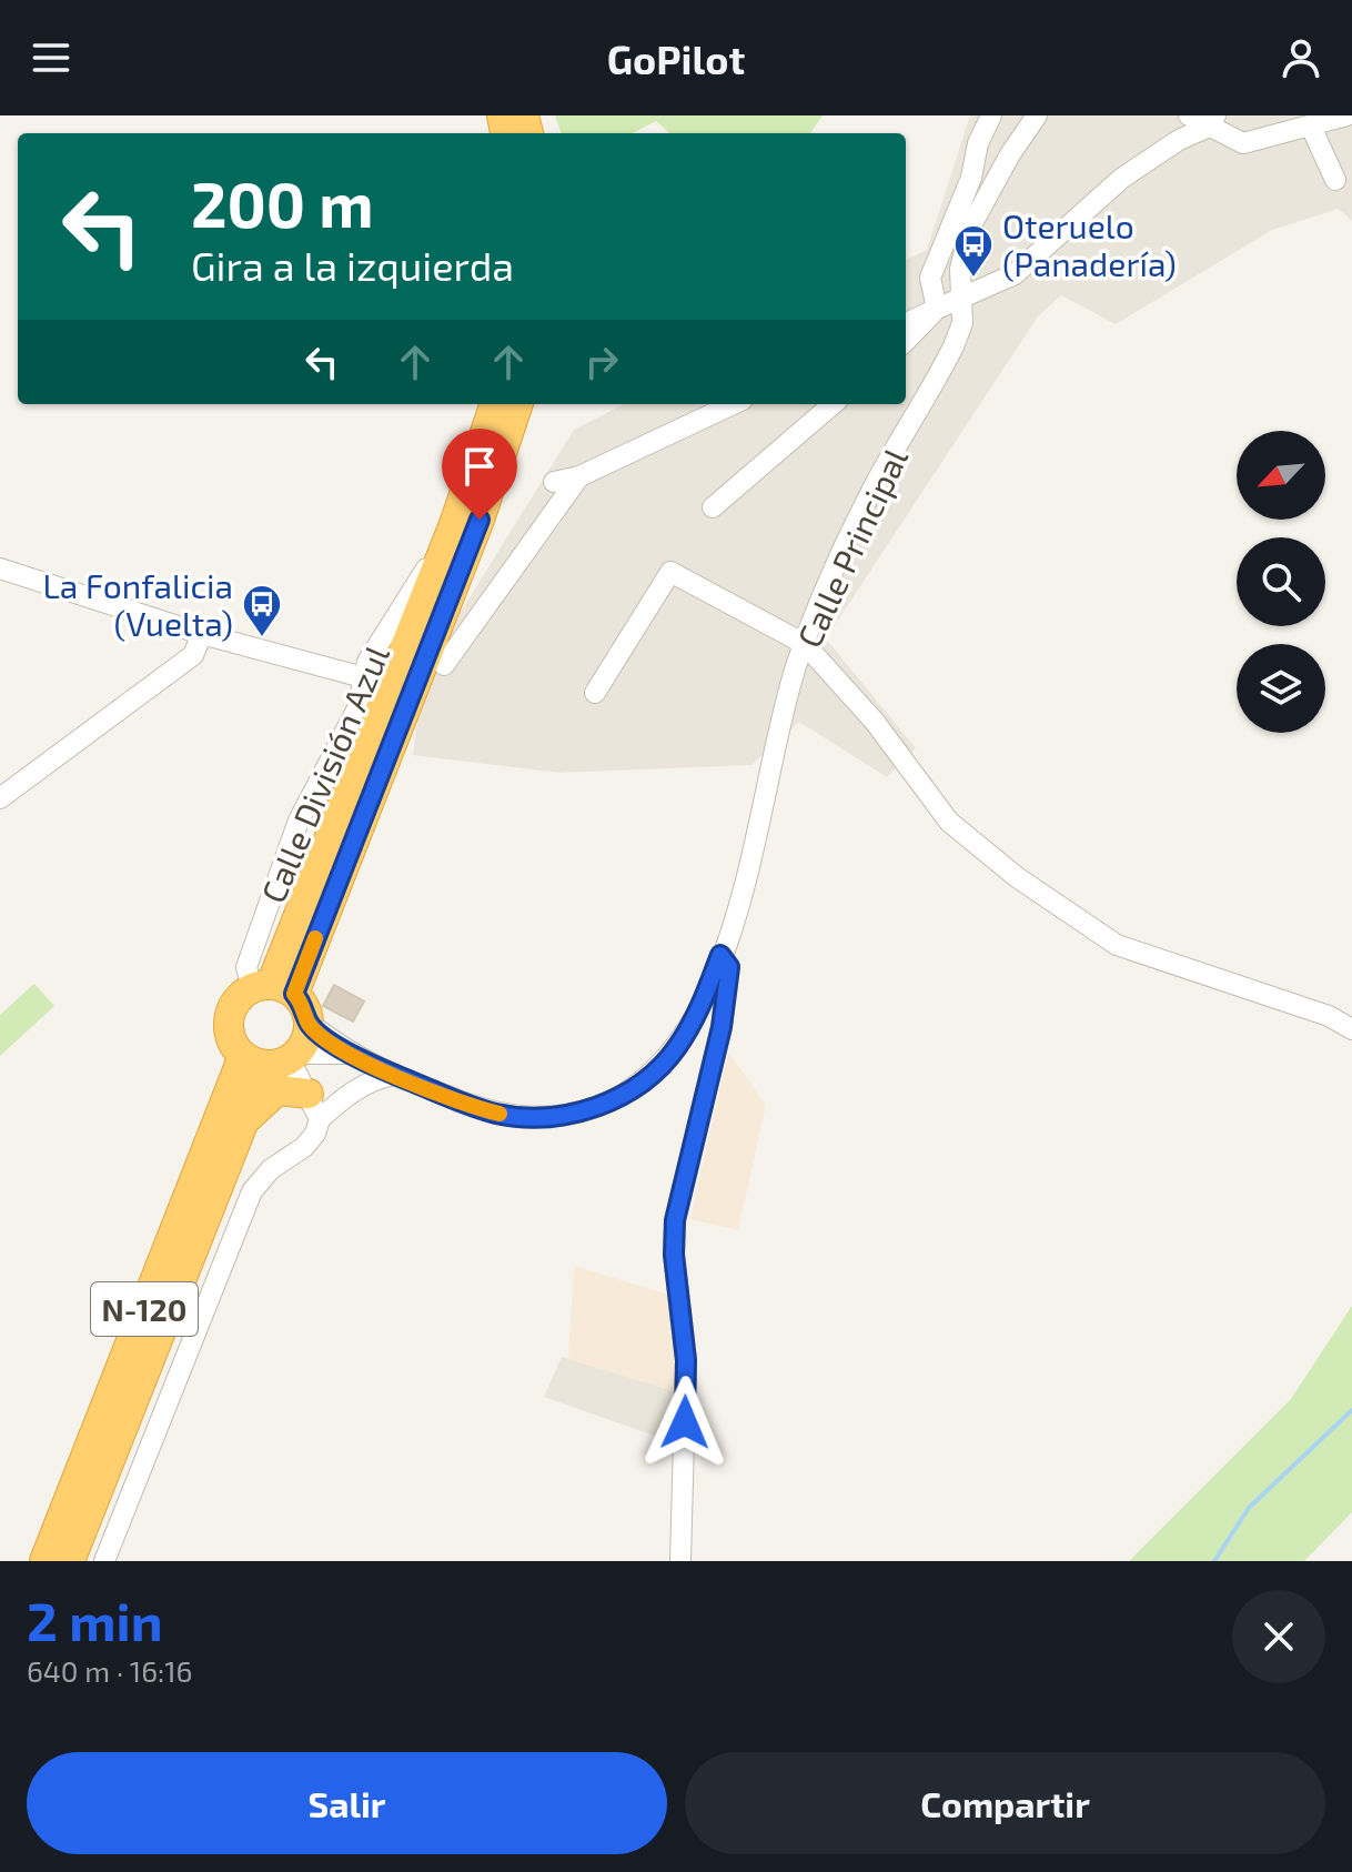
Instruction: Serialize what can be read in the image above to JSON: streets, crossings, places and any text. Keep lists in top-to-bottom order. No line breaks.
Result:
{"streets":{"highway":["N-120"],"street":["Calle Principal","Calle División Azul"]},"crossings":[["Calle División Azul","N-120"]],"places":{"bus stop":["Oteruelo (Panadería)","La Fonfalicia (Vuelta)"]},"north":"bottom left","page":{"header":"GoPilot","turn":["200 m","Gira a la izquierda"],"heading":["2 min","640 m · 16:16"],"buttons":["Salir","Compartir"]}}
